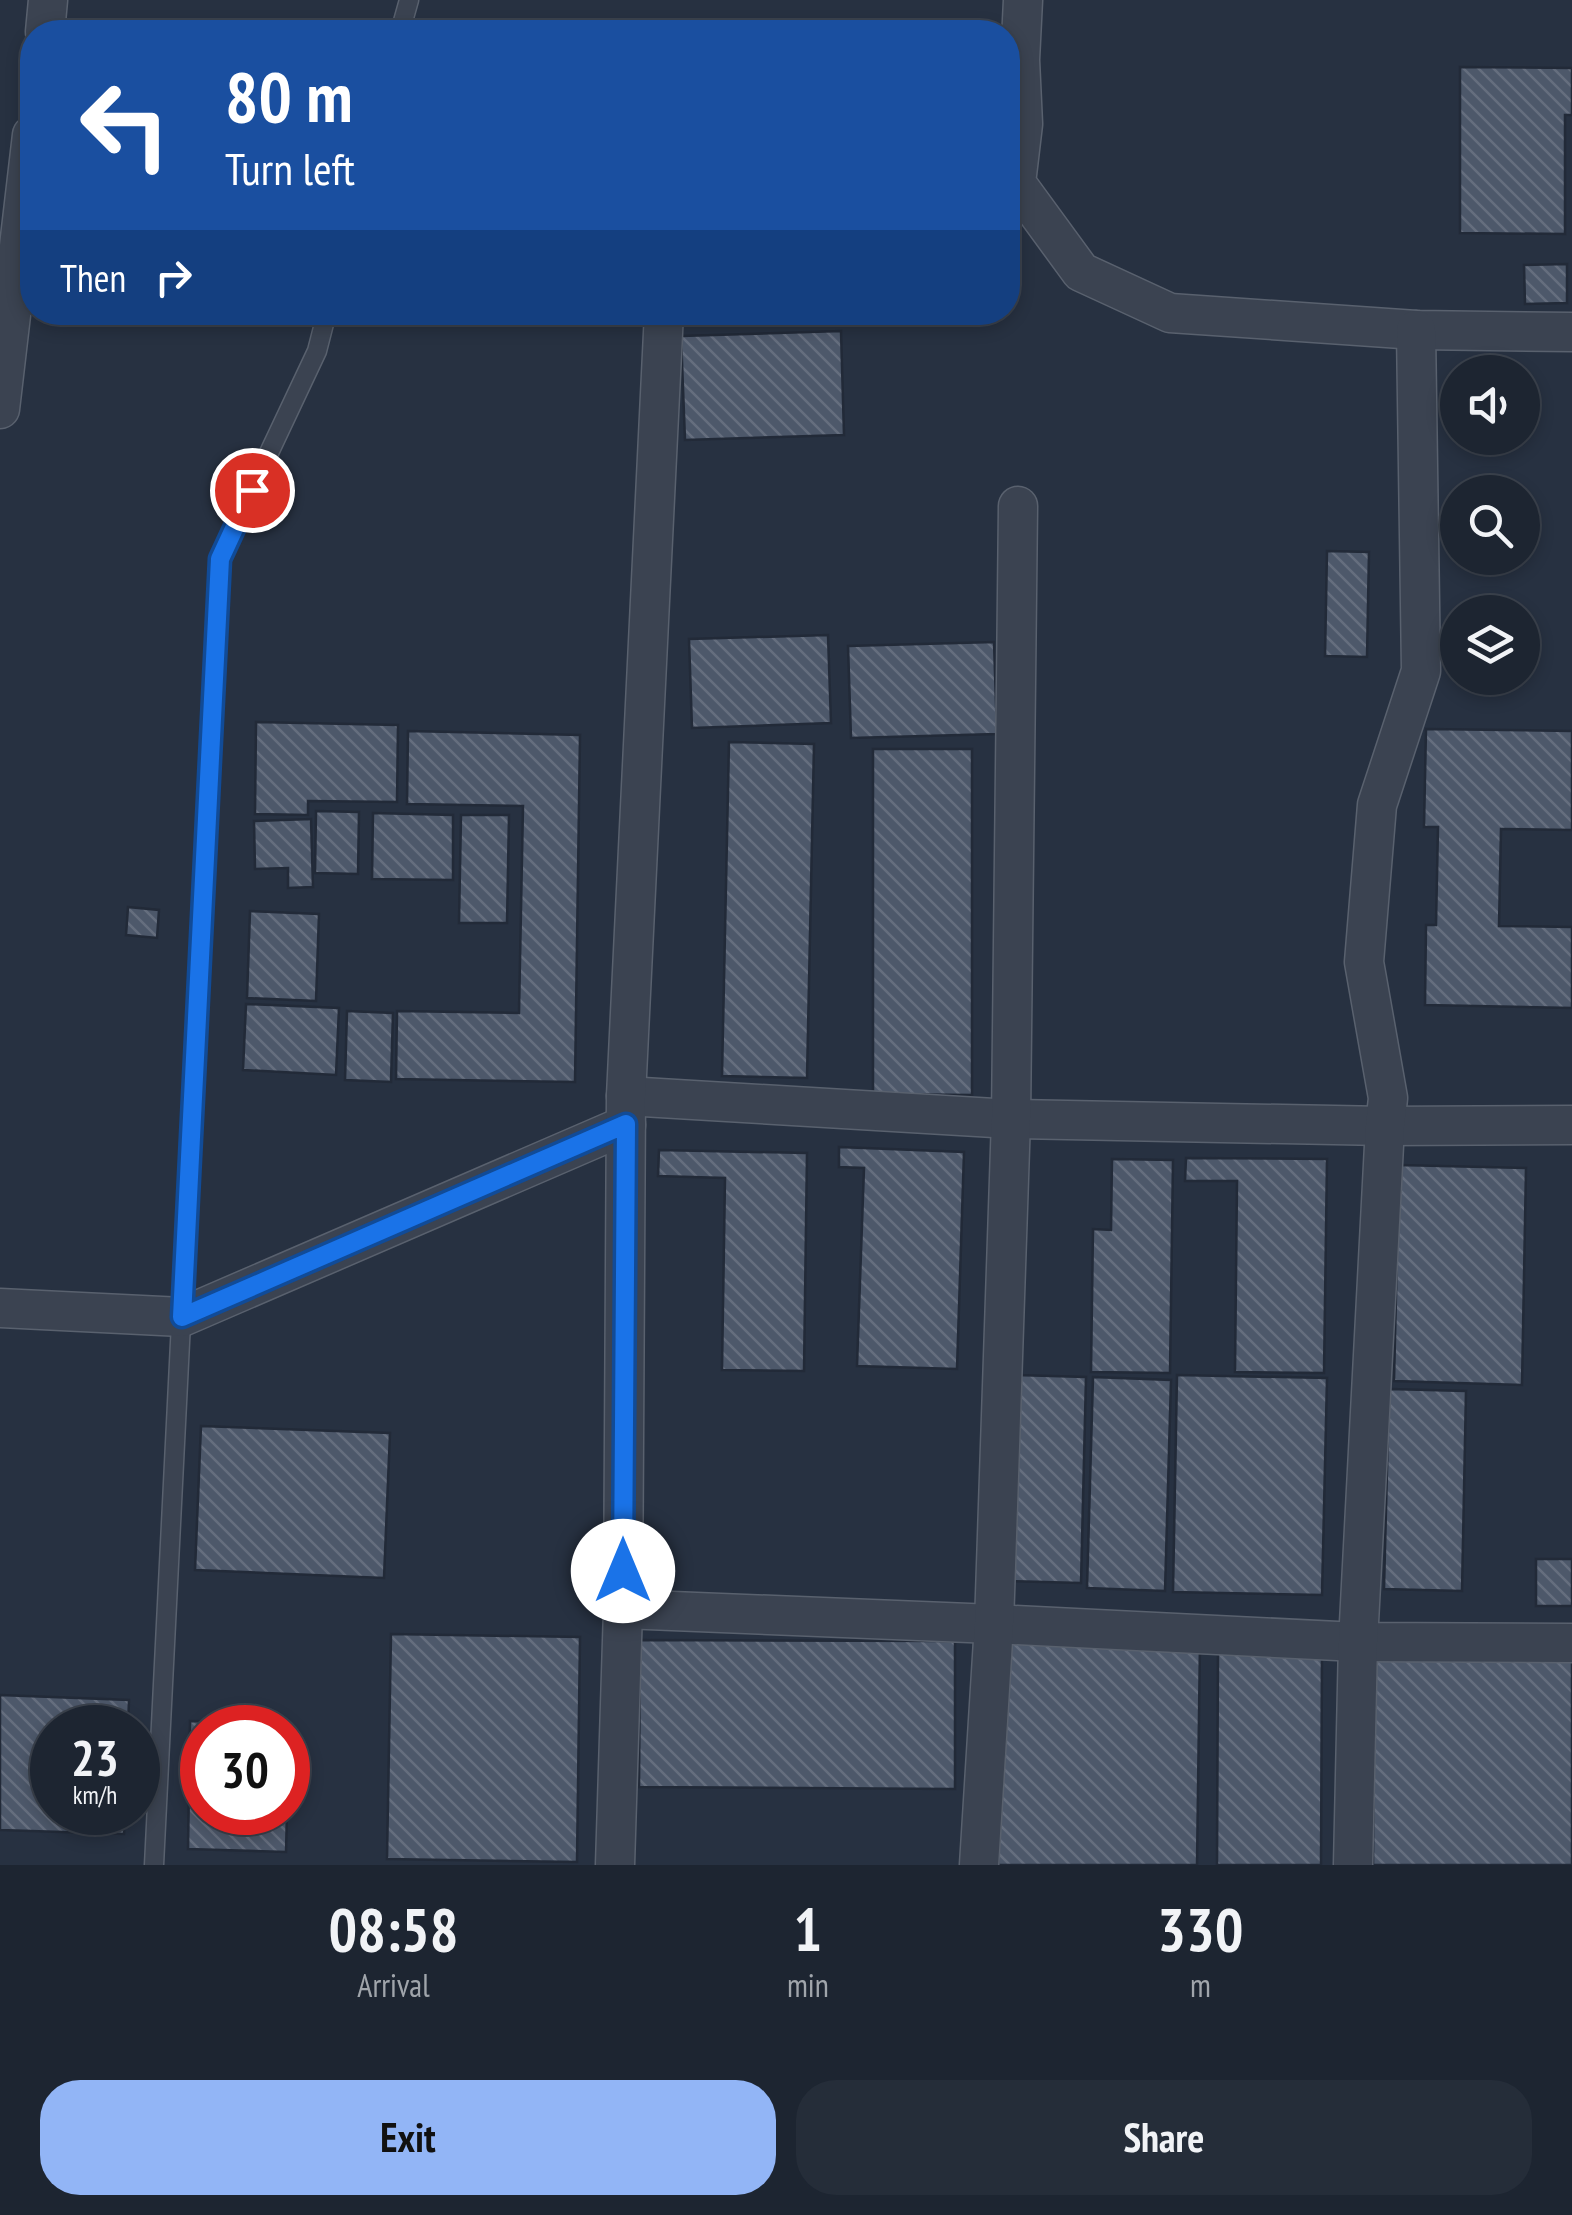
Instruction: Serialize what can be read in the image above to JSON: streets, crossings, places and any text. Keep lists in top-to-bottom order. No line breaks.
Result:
{"page":{"turn":["80 m","Turn left"],"then":"Then","speed":"23 km/h","limit":"30","eta":["08:58","Arrival","1","min","330","m"],"buttons":["Exit","Share"]}}
